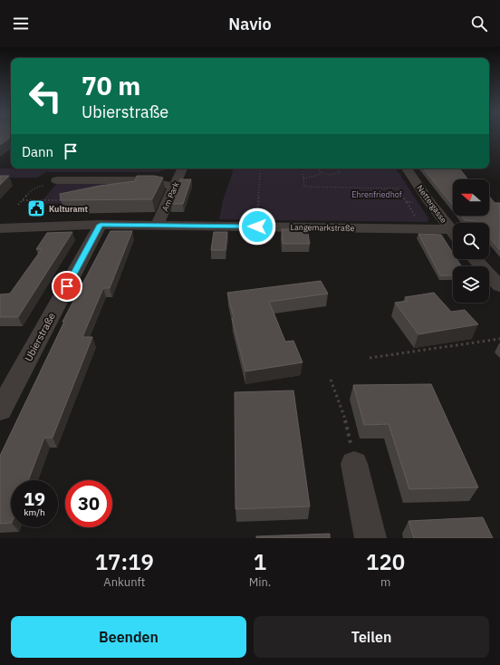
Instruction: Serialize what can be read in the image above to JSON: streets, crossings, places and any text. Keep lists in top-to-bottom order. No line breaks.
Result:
{"streets":{"street":["Am Park","Nettergasse","Langemarkstraße","Ubierstraße"]},"crossings":[["Am Park","Langemarkstraße"],["Nettergasse","Langemarkstraße"],["Langemarkstraße","Ubierstraße"]],"parks":["Ehrenfriedhof"],"places":{"public building":["Kulturamt"]},"north":"left","page":{"header":"Navio","turn":["70 m","Ubierstraße"],"then":"Dann","speed":"19 km/h","limit":"30","eta":["17:19","Ankunft","1","Min.","120","m"],"buttons":["Beenden","Teilen"]}}
